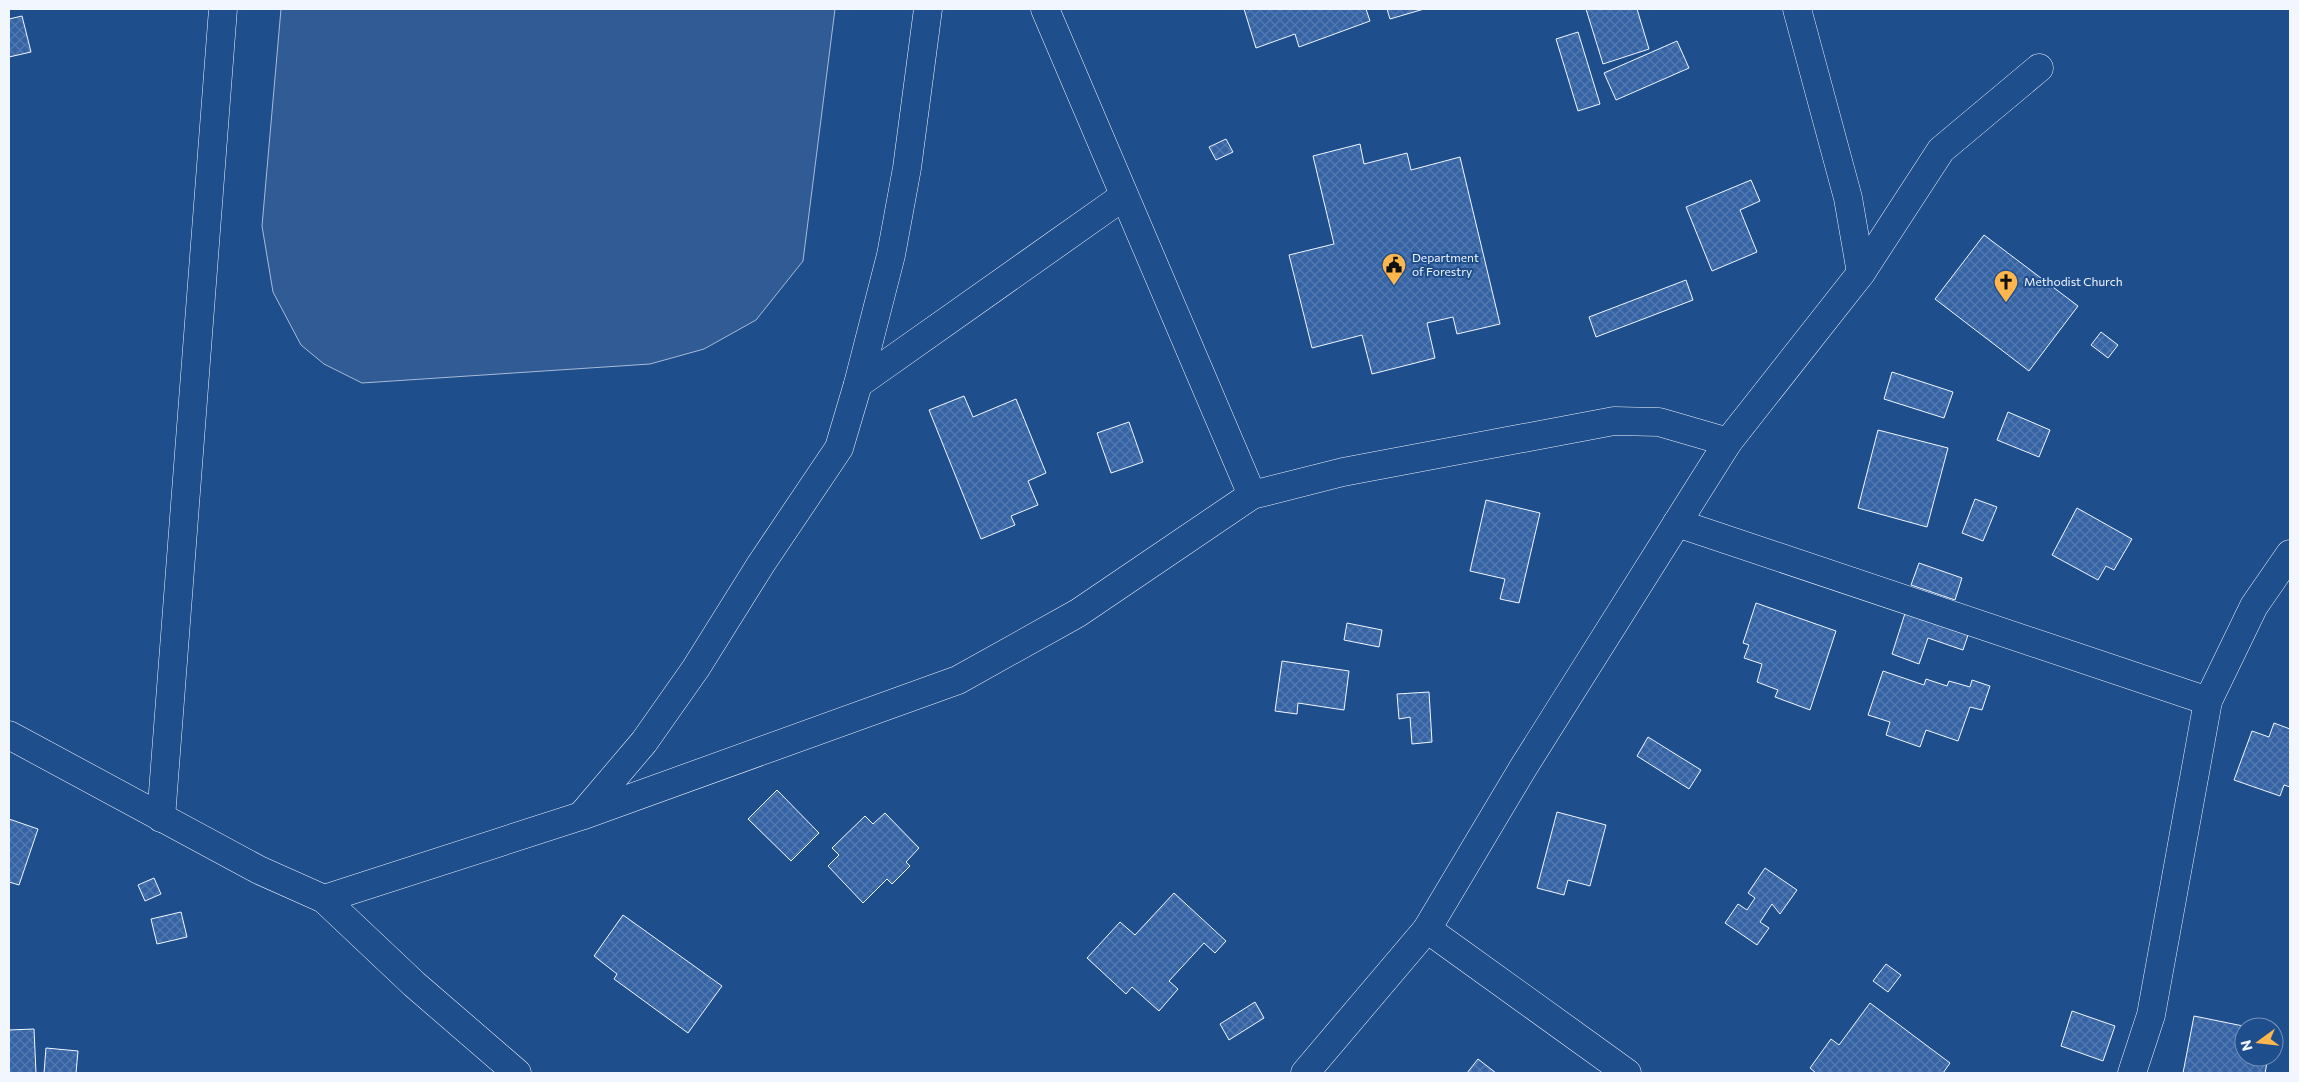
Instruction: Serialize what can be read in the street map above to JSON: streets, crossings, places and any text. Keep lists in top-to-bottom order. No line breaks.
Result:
{"places":{"public building":["Department of Forestry"],"church":["Methodist Church"]},"north":"left"}
